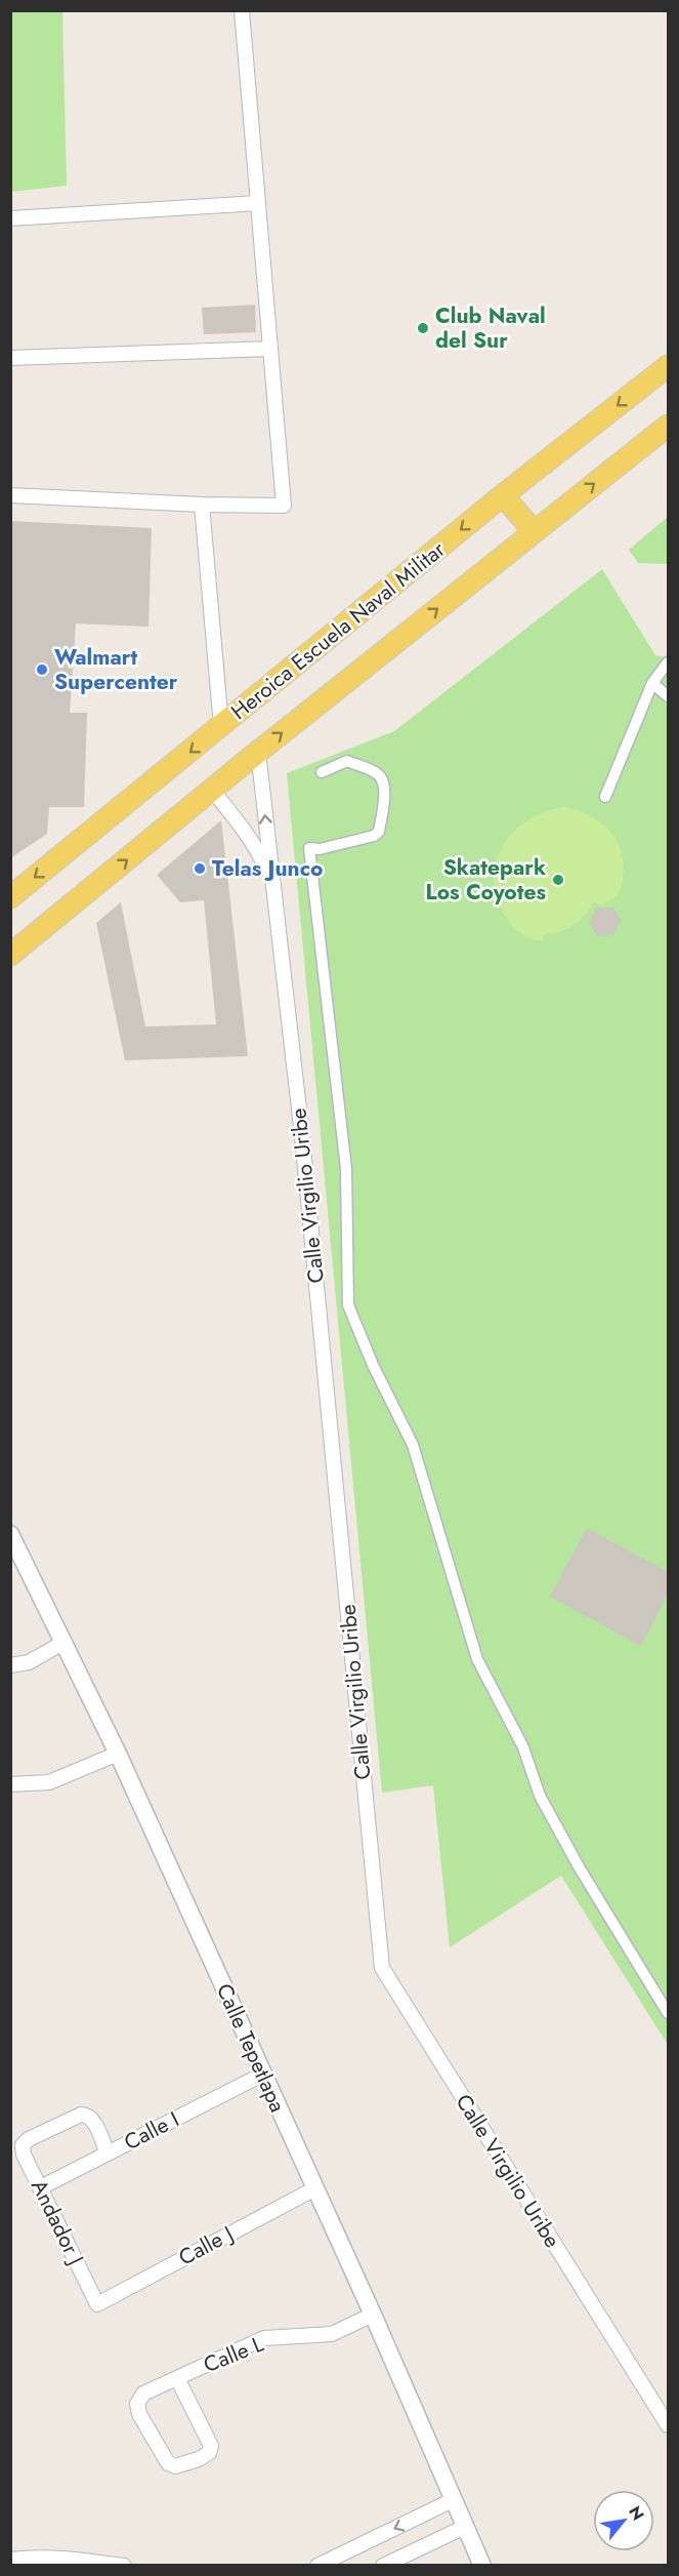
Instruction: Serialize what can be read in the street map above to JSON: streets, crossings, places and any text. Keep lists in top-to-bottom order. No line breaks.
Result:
{"streets":{"main road":["Heroica Escuela Naval Militar"],"street":["Calle Virgilio Uribe","Calle Tepetlapa","Calle I","Andador J","Calle J","Calle L"]},"crossings":[["Heroica Escuela Naval Militar","Calle Virgilio Uribe"],["Calle Tepetlapa","Calle I"],["Calle Tepetlapa","Calle J"],["Calle Tepetlapa","Calle L"],["Calle I","Andador J"],["Andador J","Calle J"]],"places":["Club Naval del Sur","Walmart Supercenter","Telas Junco","Skatepark Los Coyotes"],"north":"top right"}
